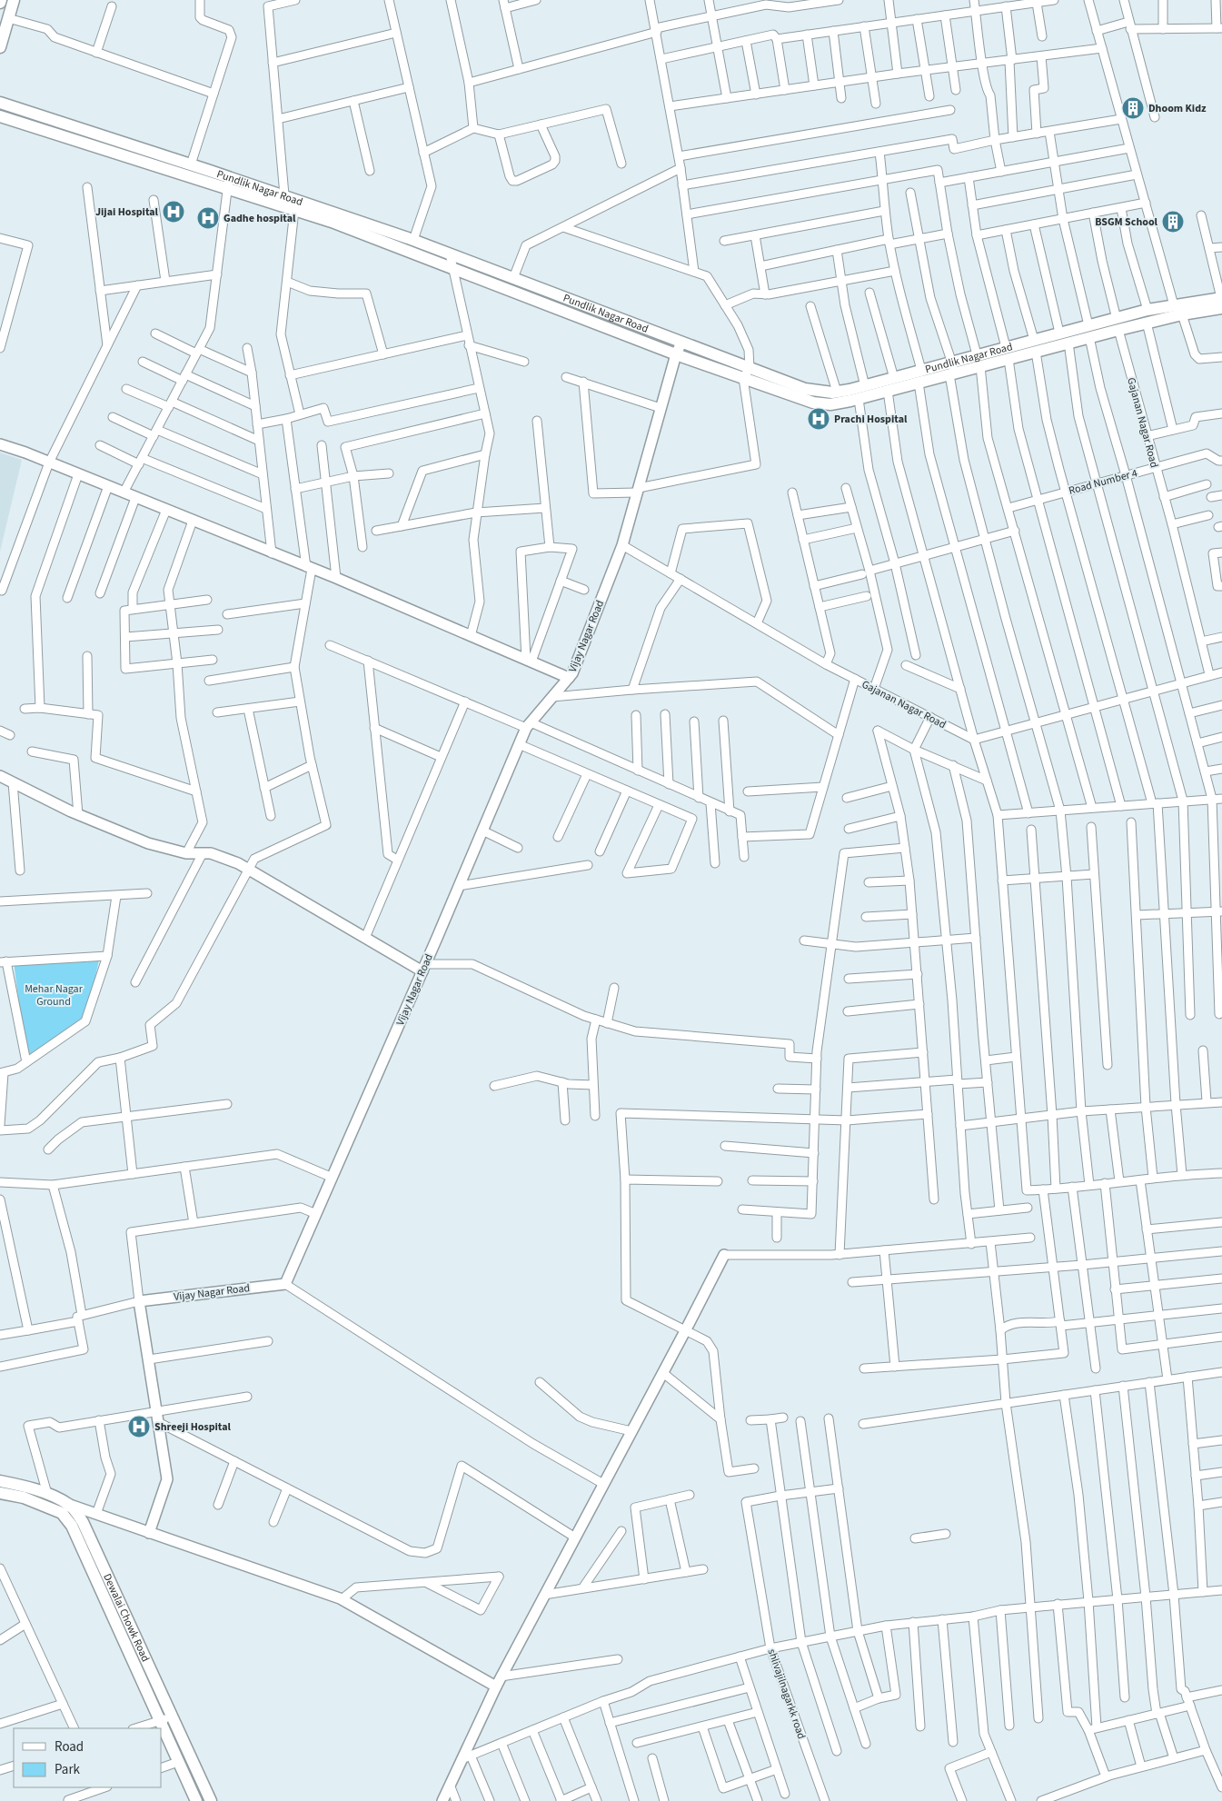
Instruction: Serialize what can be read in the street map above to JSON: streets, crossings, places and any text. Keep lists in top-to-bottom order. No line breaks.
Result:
{"streets":{"main road":["Pundlik Nagar Road","Dewalai Chowk Road"],"street":["Gajanan Nagar Road","Road Number 4","Vijay Nagar Road","shlivajilnagarkk road"]},"crossings":[["Pundlik Nagar Road","Gajanan Nagar Road"],["Pundlik Nagar Road","Vijay Nagar Road"],["Gajanan Nagar Road","Road Number 4"],["Gajanan Nagar Road","Vijay Nagar Road"]],"parks":["Mehar Nagar Ground"],"places":{"building":["Dhoom Kidz","BSGM School"],"hospital":["Jijai Hospital","Gadhe hospital","Prachi Hospital","Shreeji Hospital"]},"legend":["Road","Park"]}
